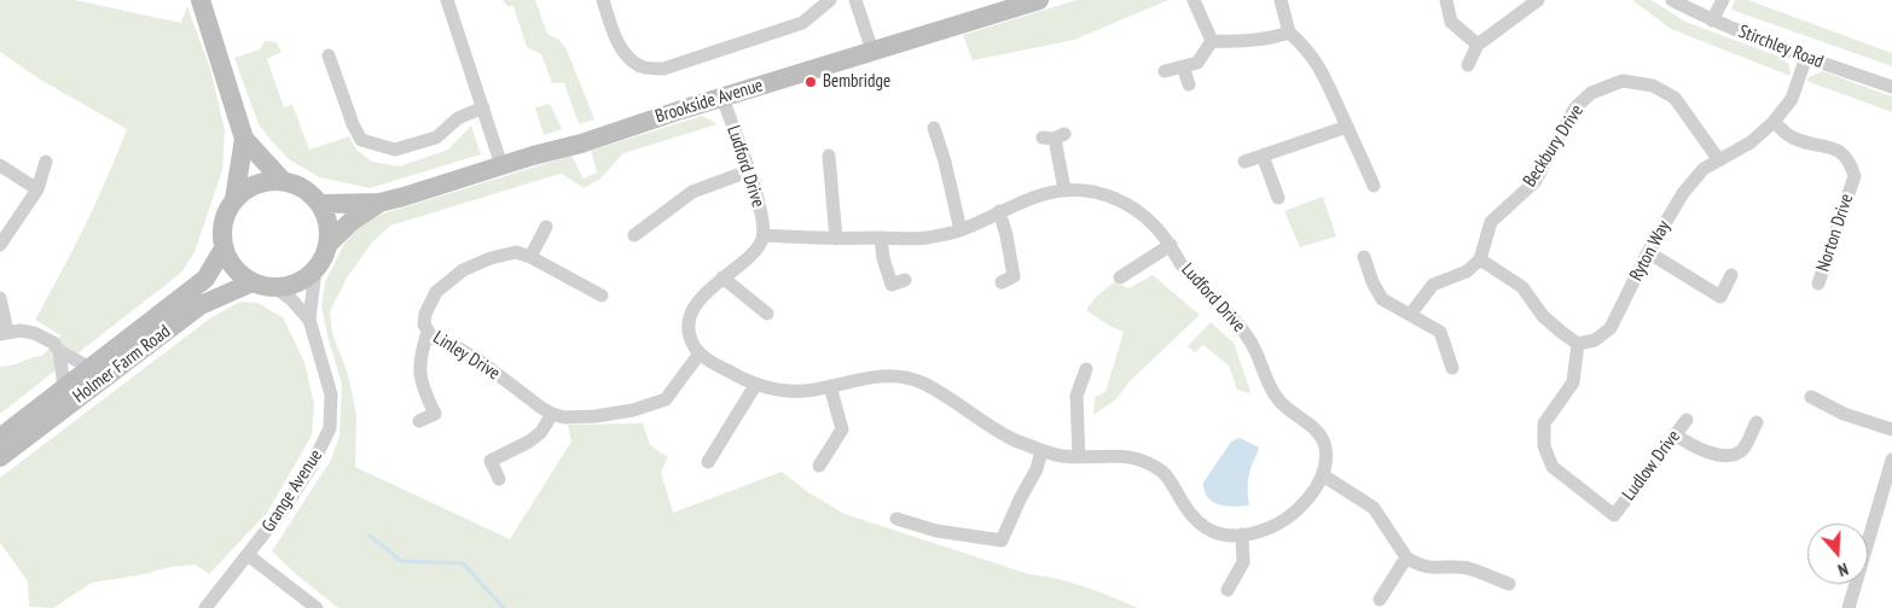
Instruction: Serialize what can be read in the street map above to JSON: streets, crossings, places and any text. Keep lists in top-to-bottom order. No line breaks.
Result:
{"streets":{"street":["Stirchley Road","Brookside Avenue","Beckbury Drive","Ludford Drive","Norton Drive","Ryton Way","Linley Drive","Holmer Farm Road","Ludlow Drive","Grange Avenue"]},"crossings":[["Stirchley Road","Ryton Way"],["Brookside Avenue","Ludford Drive"],["Brookside Avenue","Holmer Farm Road"],["Brookside Avenue","Grange Avenue"],["Beckbury Drive","Ryton Way"],["Norton Drive","Ryton Way"],["Ryton Way","Ludlow Drive"],["Holmer Farm Road","Grange Avenue"]],"places":["Bembridge"],"north":"bottom"}
